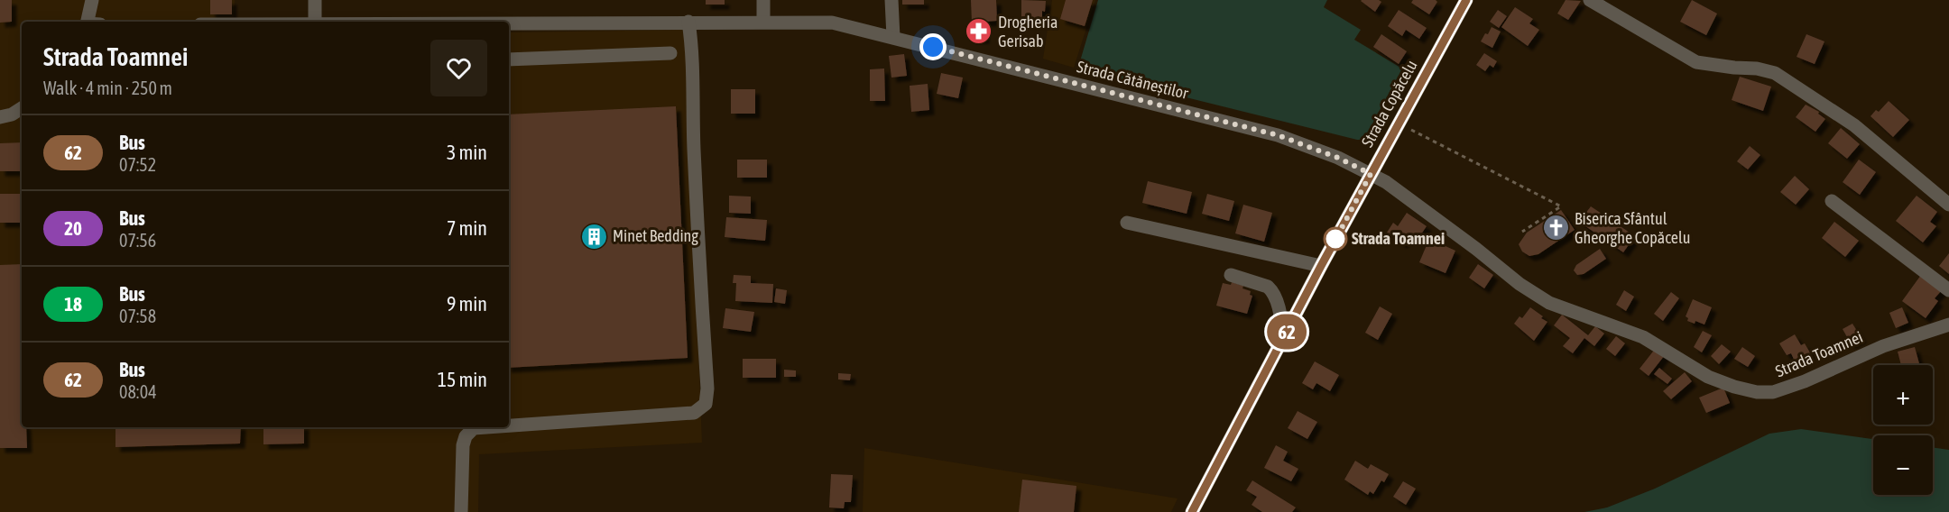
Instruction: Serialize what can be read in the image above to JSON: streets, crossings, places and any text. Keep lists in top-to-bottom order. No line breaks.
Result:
{"streets":{"main road":["Strada Copăcelu"],"street":["Strada Cătăneștilor","Strada Toamnei"]},"crossings":[["Strada Cătăneștilor","Strada Copăcelu"],["Strada Cătăneștilor","Strada Toamnei"],["Strada Copăcelu","Strada Toamnei"]],"places":{"pharmacy":["Drogheria Gerisab"],"church":["Biserica Sfântul Gheorghe Copăcelu"],"building":["Minet Bedding"],"other":["Strada Toamnei"]},"lines":["bus line 62"],"page":{"on_map":"62","heading":["Strada Toamnei","Walk · 4 min · 250 m"],"list":[{"mark":"62","name":"Bus","note":"07:52","value":"3 min"},{"mark":"20","name":"Bus","note":"07:56","value":"7 min"},{"mark":"18","name":"Bus","note":"07:58","value":"9 min"},{"mark":"62","name":"Bus","note":"08:04","value":"15 min"}],"map_buttons":["+","−"]}}
